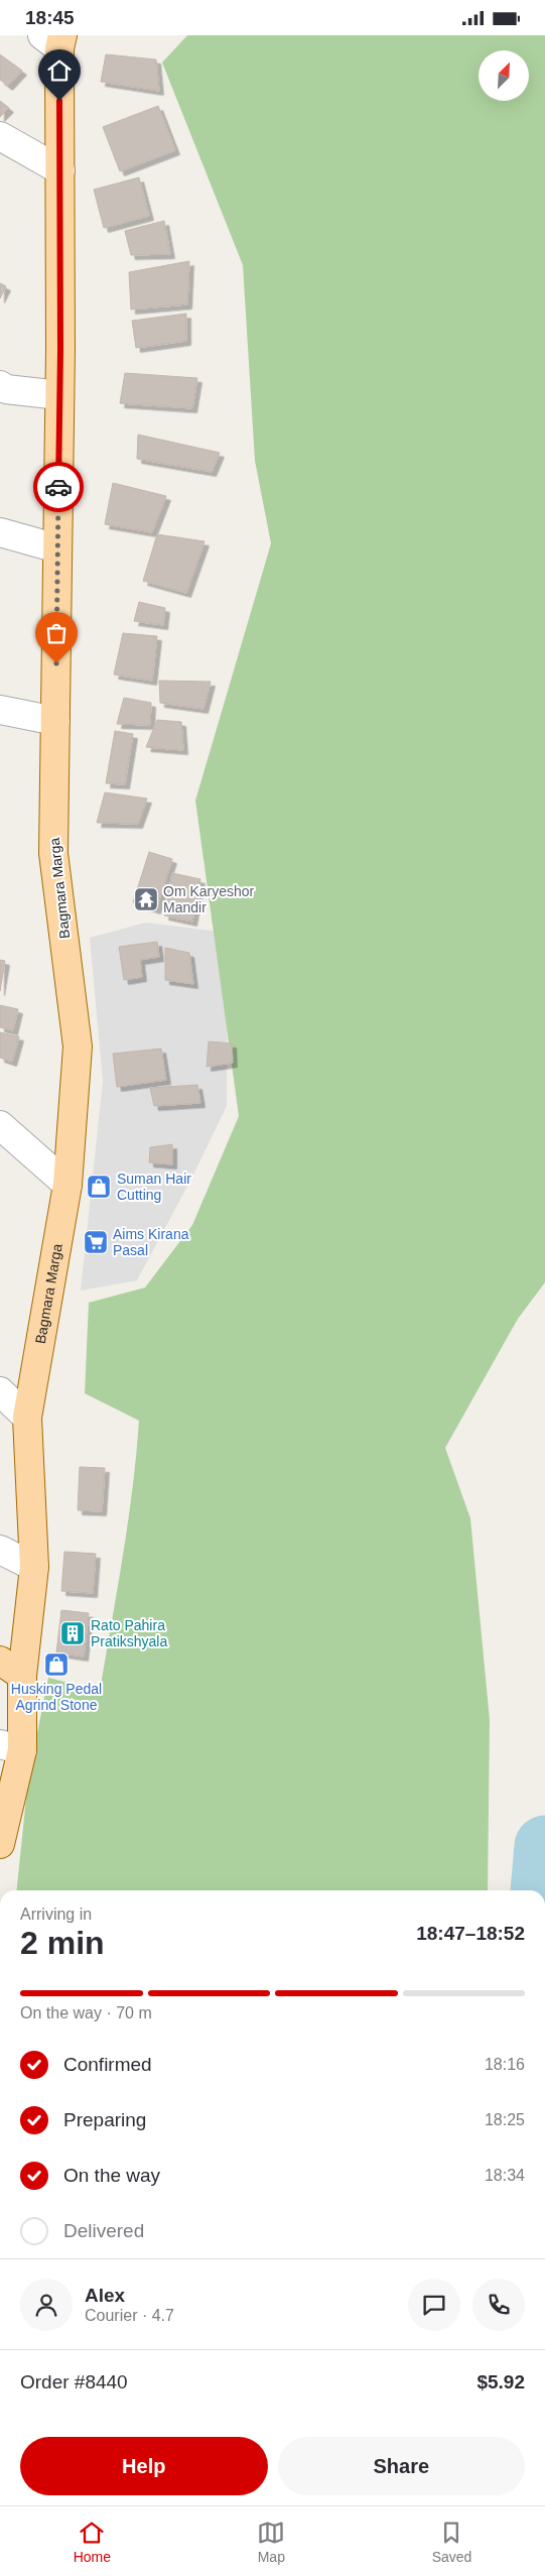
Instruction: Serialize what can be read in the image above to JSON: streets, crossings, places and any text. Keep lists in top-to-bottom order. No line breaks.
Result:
{"streets":{"main road":["Bagmara Marga"]},"places":{"temple":["Om Karyeshor Mandir"],"shop":["Suman Hair Cutting","Husking Pedal Agrind Stone"],"supermarket":["Aims Kirana Pasal"],"building":["Rato Pahira Pratikshyala"]},"north":"top right","page":{"status":"18:45","heading":["2 min","Arriving in","18:47–18:52"],"panel":["Alex","Courier · 4.7","Order #8440","$5.92"],"bar":"On the way · 70 m","list":[["Confirmed","18:16"],["Preparing","18:25"],["On the way","18:34"],"Delivered"],"buttons":["Help","Share"],"tabs":["Home","Map","Saved"]}}
